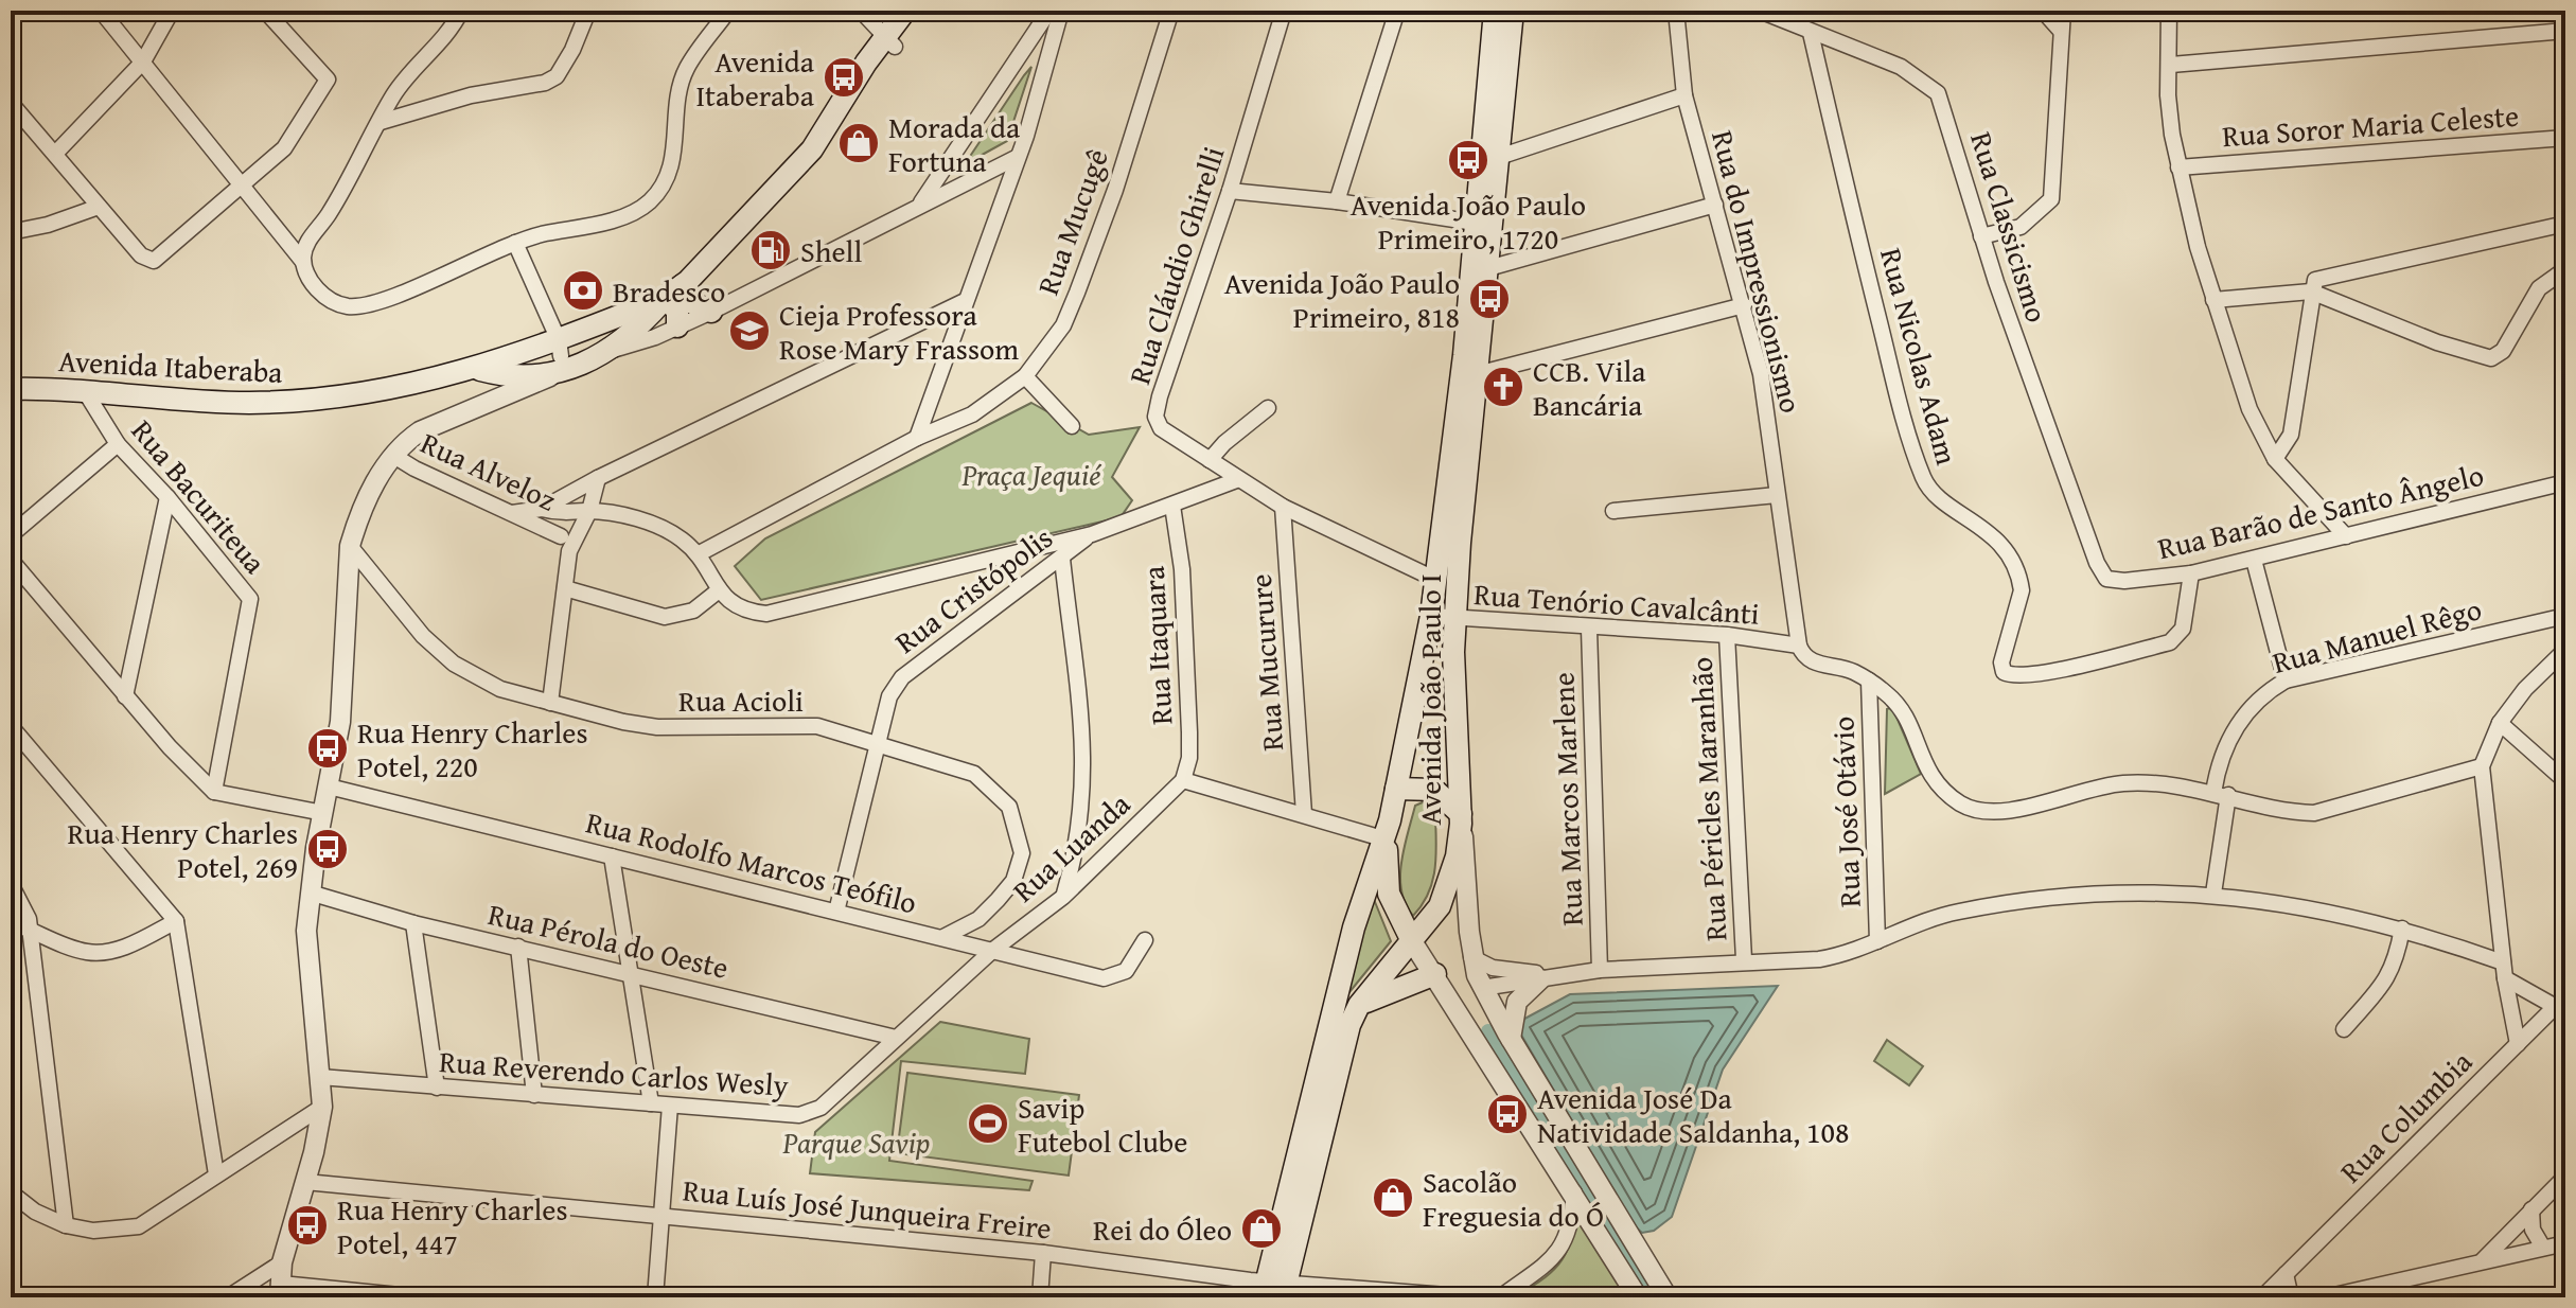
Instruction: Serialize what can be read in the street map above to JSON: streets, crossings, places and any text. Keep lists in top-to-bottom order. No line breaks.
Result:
{"streets":{"main road":["Avenida Itaberaba","Avenida João Paulo I"],"street":["Rua Soror Maria Celeste","Rua Mucugê","Rua Classicismo","Rua Cláudio Ghirelli","Rua do Impressionismo","Rua Nicolas Adam","Rua Alveloz","Rua Bacuriteua","Rua Barão de Santo Ângelo","Rua Cristópolis","Rua Tenório Cavalcânti","Rua Manuel Rêgo","Rua Itaquara","Rua Mucurure","Rua Acioli","Rua Marcos Marlene","Rua Péricles Maranhão","Rua José Otávio","Rua Luanda","Rua Rodolfo Marcos Teófilo","Rua Pérola do Oeste","Rua Reverendo Carlos Wesly","Rua Columbia","Rua Luís José Junqueira Freire"]},"crossings":[["Rua Mucugê","Rua Alveloz"],["Rua Classicismo","Rua Nicolas Adam"],["Rua Classicismo","Rua Barão de Santo Ângelo"],["Rua Cláudio Ghirelli","Rua Mucurure"],["Rua Cláudio Ghirelli","Avenida João Paulo I"],["Rua do Impressionismo","Rua Tenório Cavalcânti"],["Rua Nicolas Adam","Rua Barão de Santo Ângelo"],["Avenida Itaberaba","Rua Bacuriteua"],["Rua Cristópolis","Rua Acioli"],["Rua Cristópolis","Rua Rodolfo Marcos Teófilo"],["Rua Tenório Cavalcânti","Avenida João Paulo I"],["Rua Tenório Cavalcânti","Rua Marcos Marlene"],["Rua Tenório Cavalcânti","Rua Péricles Maranhão"],["Rua Itaquara","Rua Luanda"],["Rua Acioli","Rua Rodolfo Marcos Teófilo"],["Avenida João Paulo I","Rua Luís José Junqueira Freire"],["Rua Luanda","Rua Rodolfo Marcos Teófilo"],["Rua Luanda","Rua Reverendo Carlos Wesly"],["Rua Rodolfo Marcos Teófilo","Rua Reverendo Carlos Wesly"],["Rua Pérola do Oeste","Rua Reverendo Carlos Wesly"]],"parks":["Praça Jequié","Parque Savip"],"places":{"bus stop":["Avenida Itaberaba","Avenida João Paulo Primeiro, 1720","Avenida João Paulo Primeiro, 818","Rua Henry Charles Potel, 220","Rua Henry Charles Potel, 269","Avenida José Da Natividade Saldanha, 108","Rua Henry Charles Potel, 447"],"shop":["Morada da Fortuna","Sacolão Freguesia do Ó","Rei do Óleo"],"fuel station":["Shell"],"bank":["Bradesco"],"school or university":["Cieja Professora Rose Mary Frassom"],"church":["CCB. Vila Bancária"],"sports":["Savip Futebol Clube"]}}
